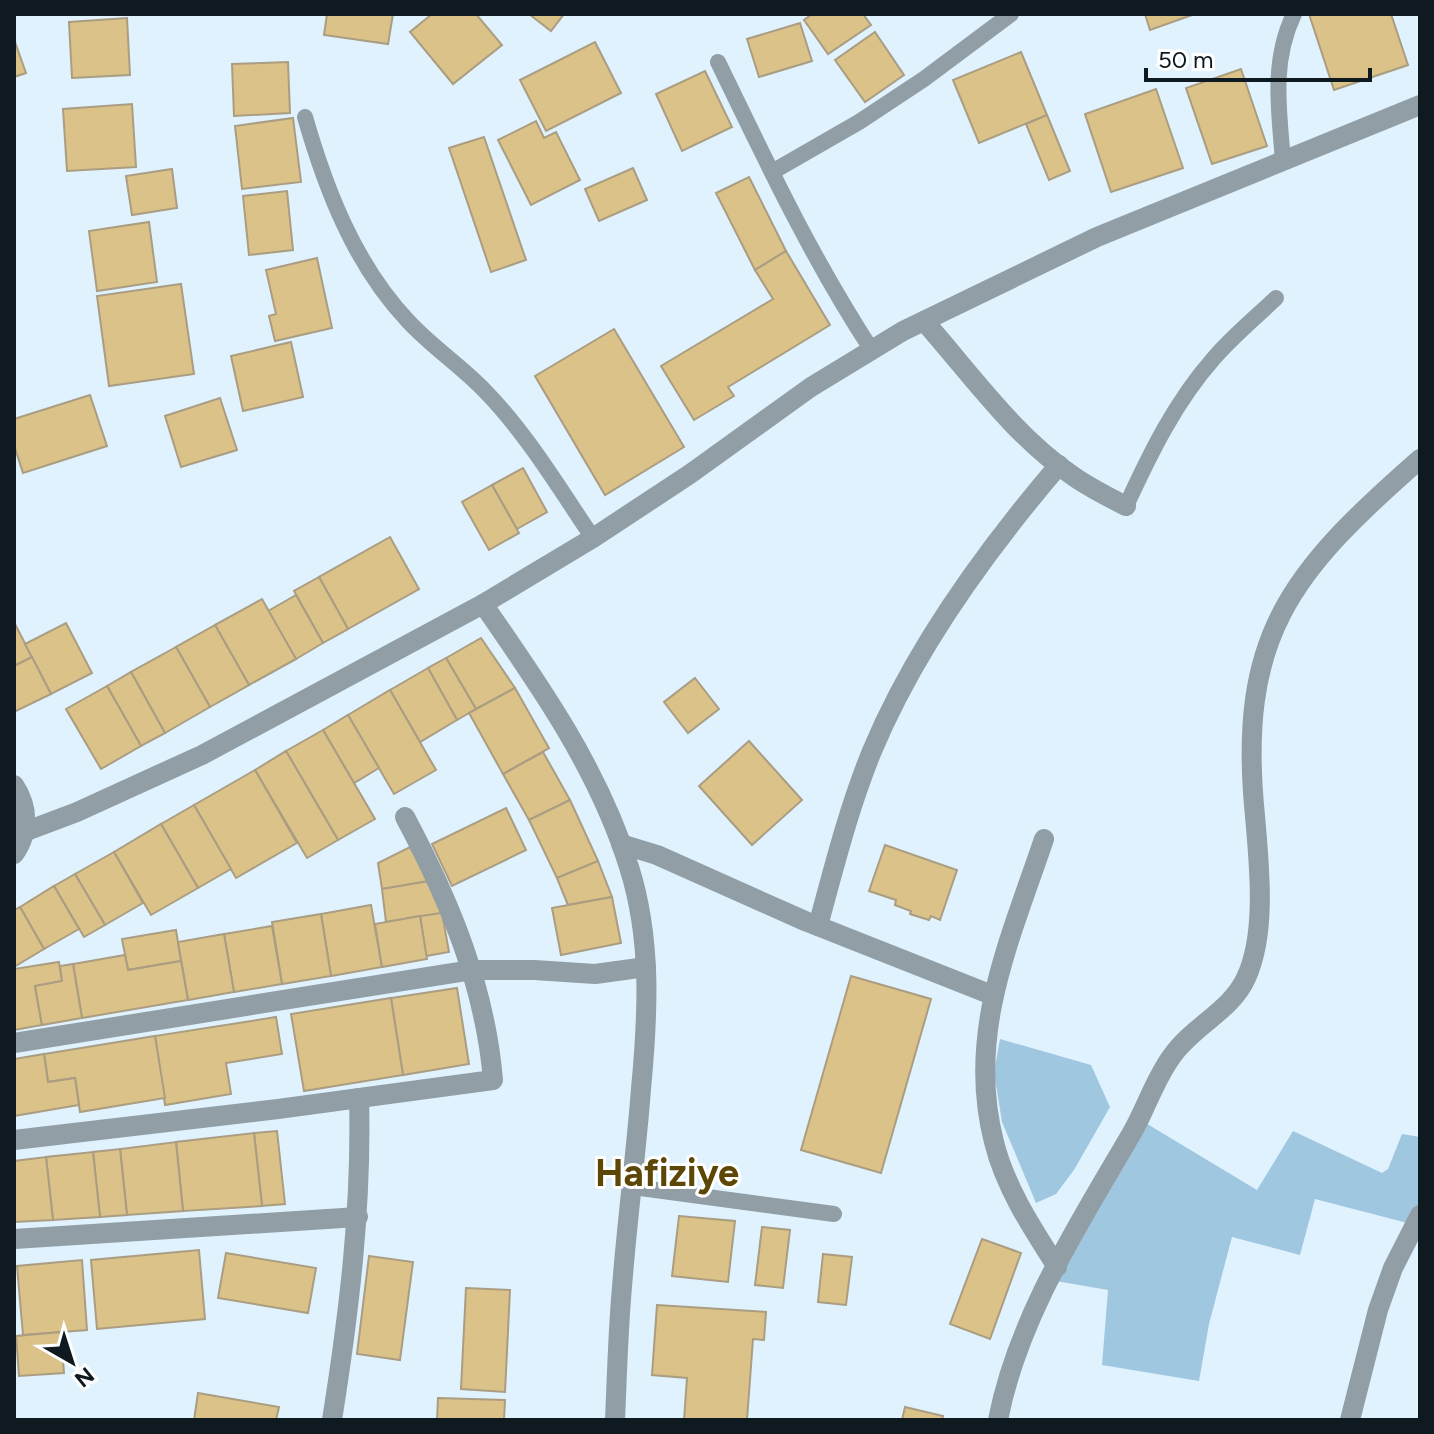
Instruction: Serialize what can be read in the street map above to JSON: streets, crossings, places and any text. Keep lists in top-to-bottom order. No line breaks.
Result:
{"districts":["Hafiziye"],"scale_bar":"50 m","north":"bottom right"}
